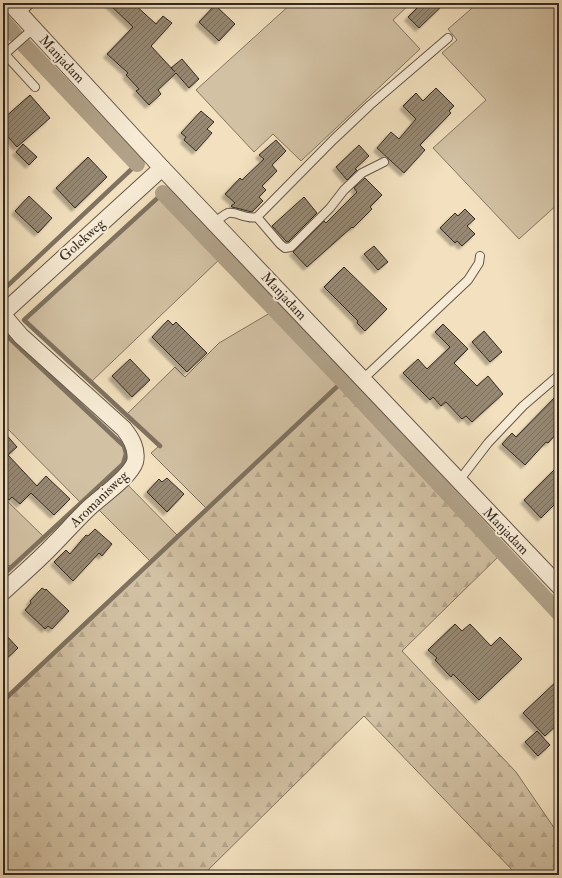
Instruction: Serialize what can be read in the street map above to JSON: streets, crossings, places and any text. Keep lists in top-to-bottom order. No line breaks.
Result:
{"streets":{"street":["Manjadam","Golekweg","Aromanisweg"]},"crossings":[["Manjadam","Golekweg"],["Golekweg","Aromanisweg"]]}
